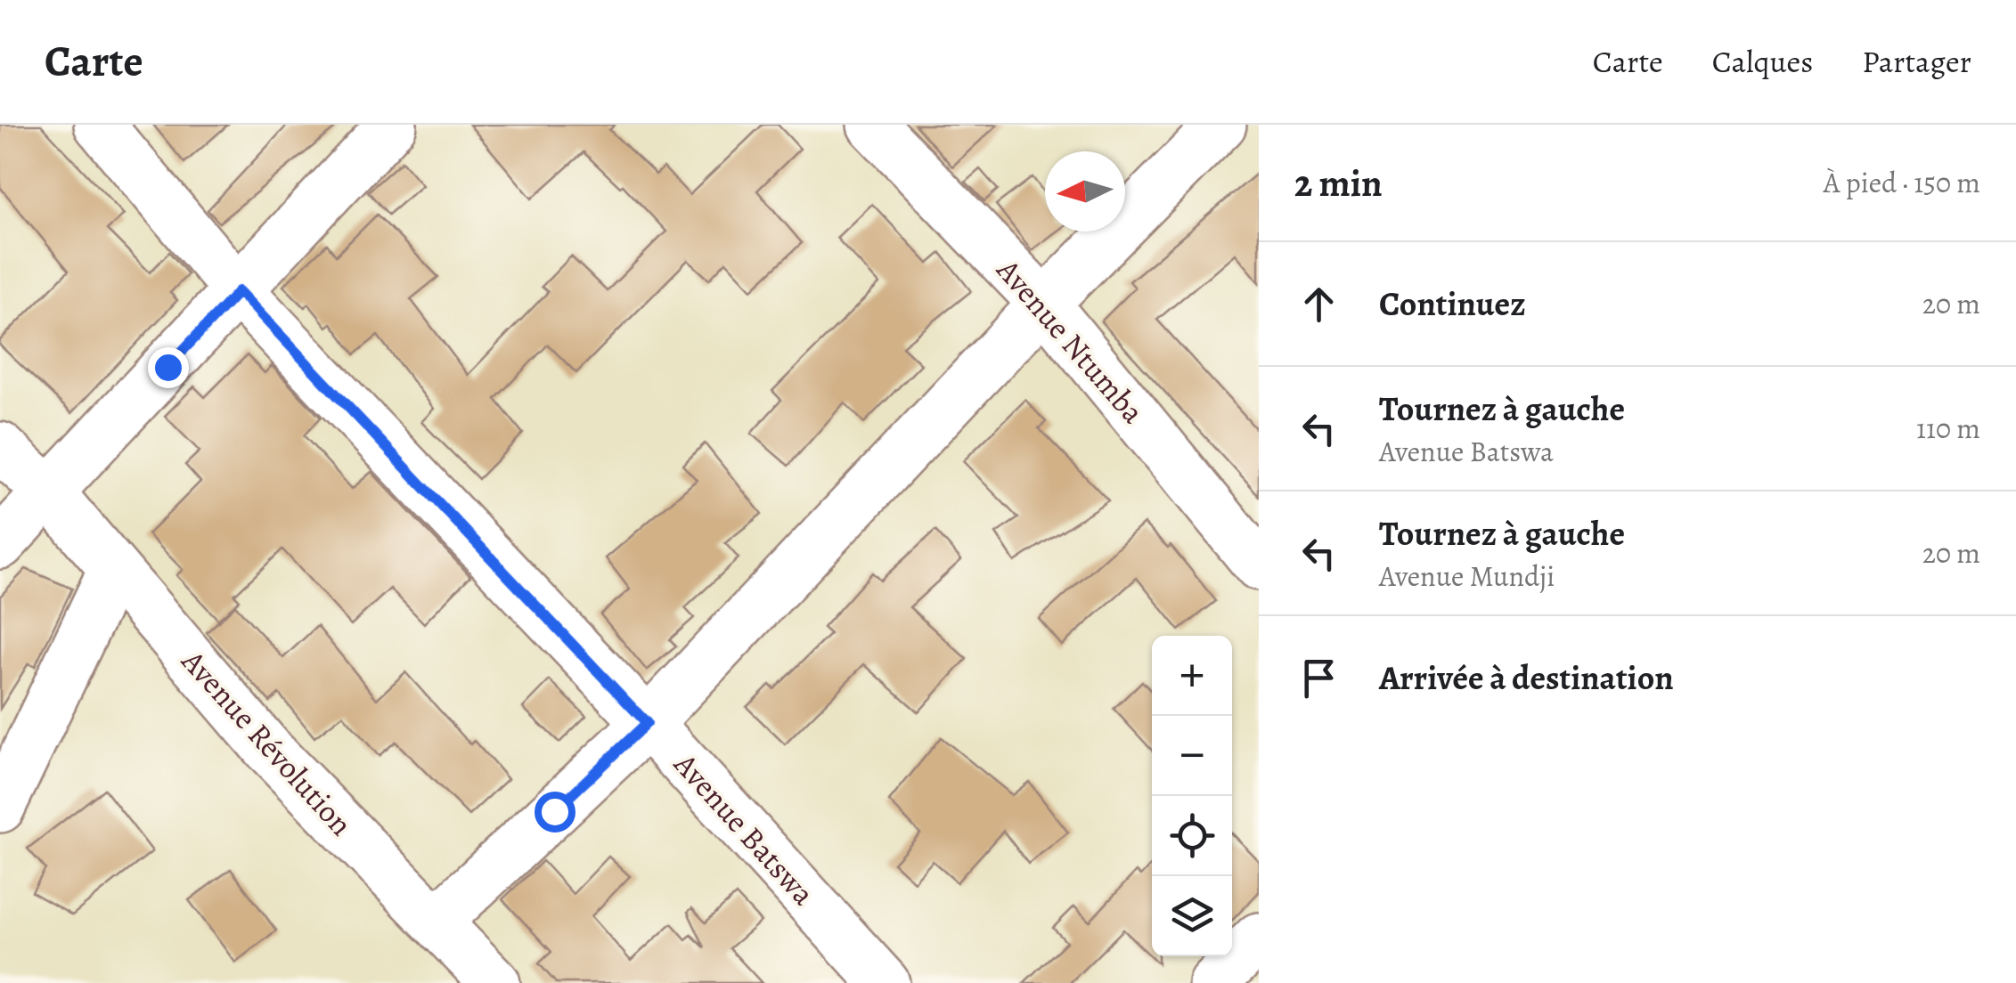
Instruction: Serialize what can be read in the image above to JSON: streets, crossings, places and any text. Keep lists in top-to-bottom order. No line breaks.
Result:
{"streets":{"street":["Avenue Ntumba","Avenue Révolution","Avenue Batswa"]},"north":"left","page":{"header":"Carte","nav":["Carte","Calques","Partager"],"heading":["2 min","À pied · 150 m"],"list":[["Continuez","20 m"],["Tournez à gauche","Avenue Batswa","110 m"],["Tournez à gauche","Avenue Mundji","20 m"],"Arrivée à destination"],"map_buttons":["+","−"]}}
